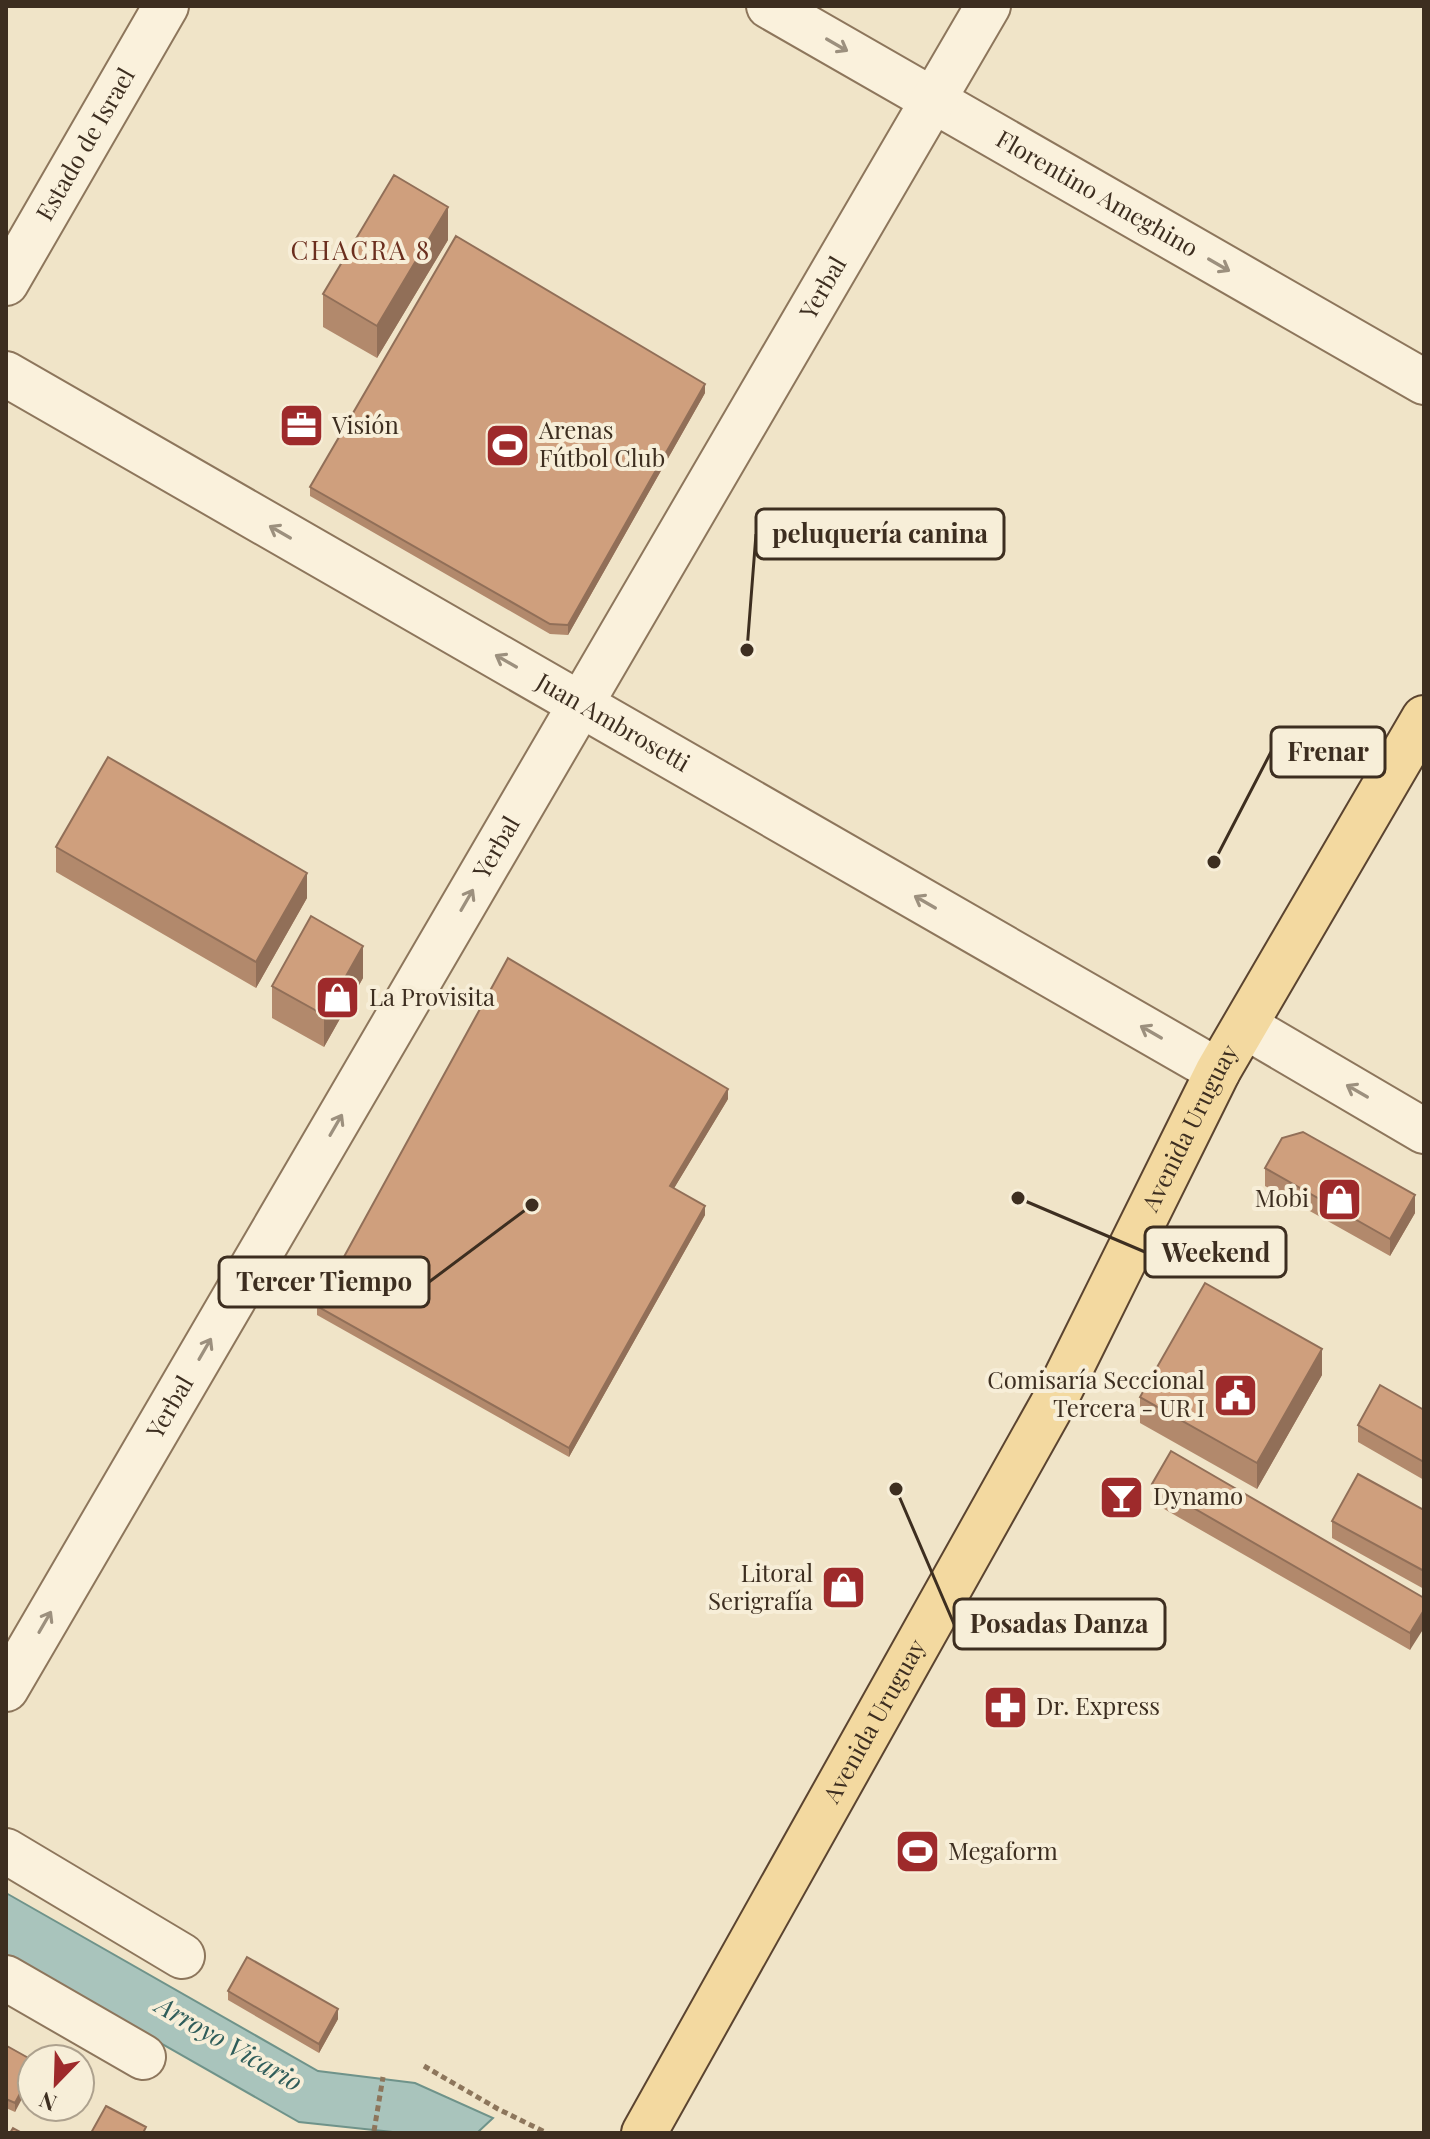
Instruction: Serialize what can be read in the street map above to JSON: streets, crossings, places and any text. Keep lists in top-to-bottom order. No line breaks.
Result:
{"streets":{"main road":["Avenida Uruguay"],"street":["Estado de Israel","Florentino Ameghino","Yerbal","Juan Ambrosetti"]},"crossings":[["Florentino Ameghino","Yerbal"],["Yerbal","Juan Ambrosetti"],["Juan Ambrosetti","Avenida Uruguay"]],"one_way":["Florentino Ameghino","Yerbal","Juan Ambrosetti"],"districts":["CHACRA 8"],"water":["Arroyo Vicario"],"places":{"office":["Visión"],"sports":["Arenas Fútbol Club","Megaform"],"other":["peluquería canina","Frenar","Weekend","Tercer Tiempo","Posadas Danza"],"shop":["La Provisita","Mobi","Litoral Serigrafía"],"public building":["Comisaría Seccional Tercera - UR I"],"bar":["Dynamo"],"pharmacy":["Dr. Express"]},"north":"bottom left"}
